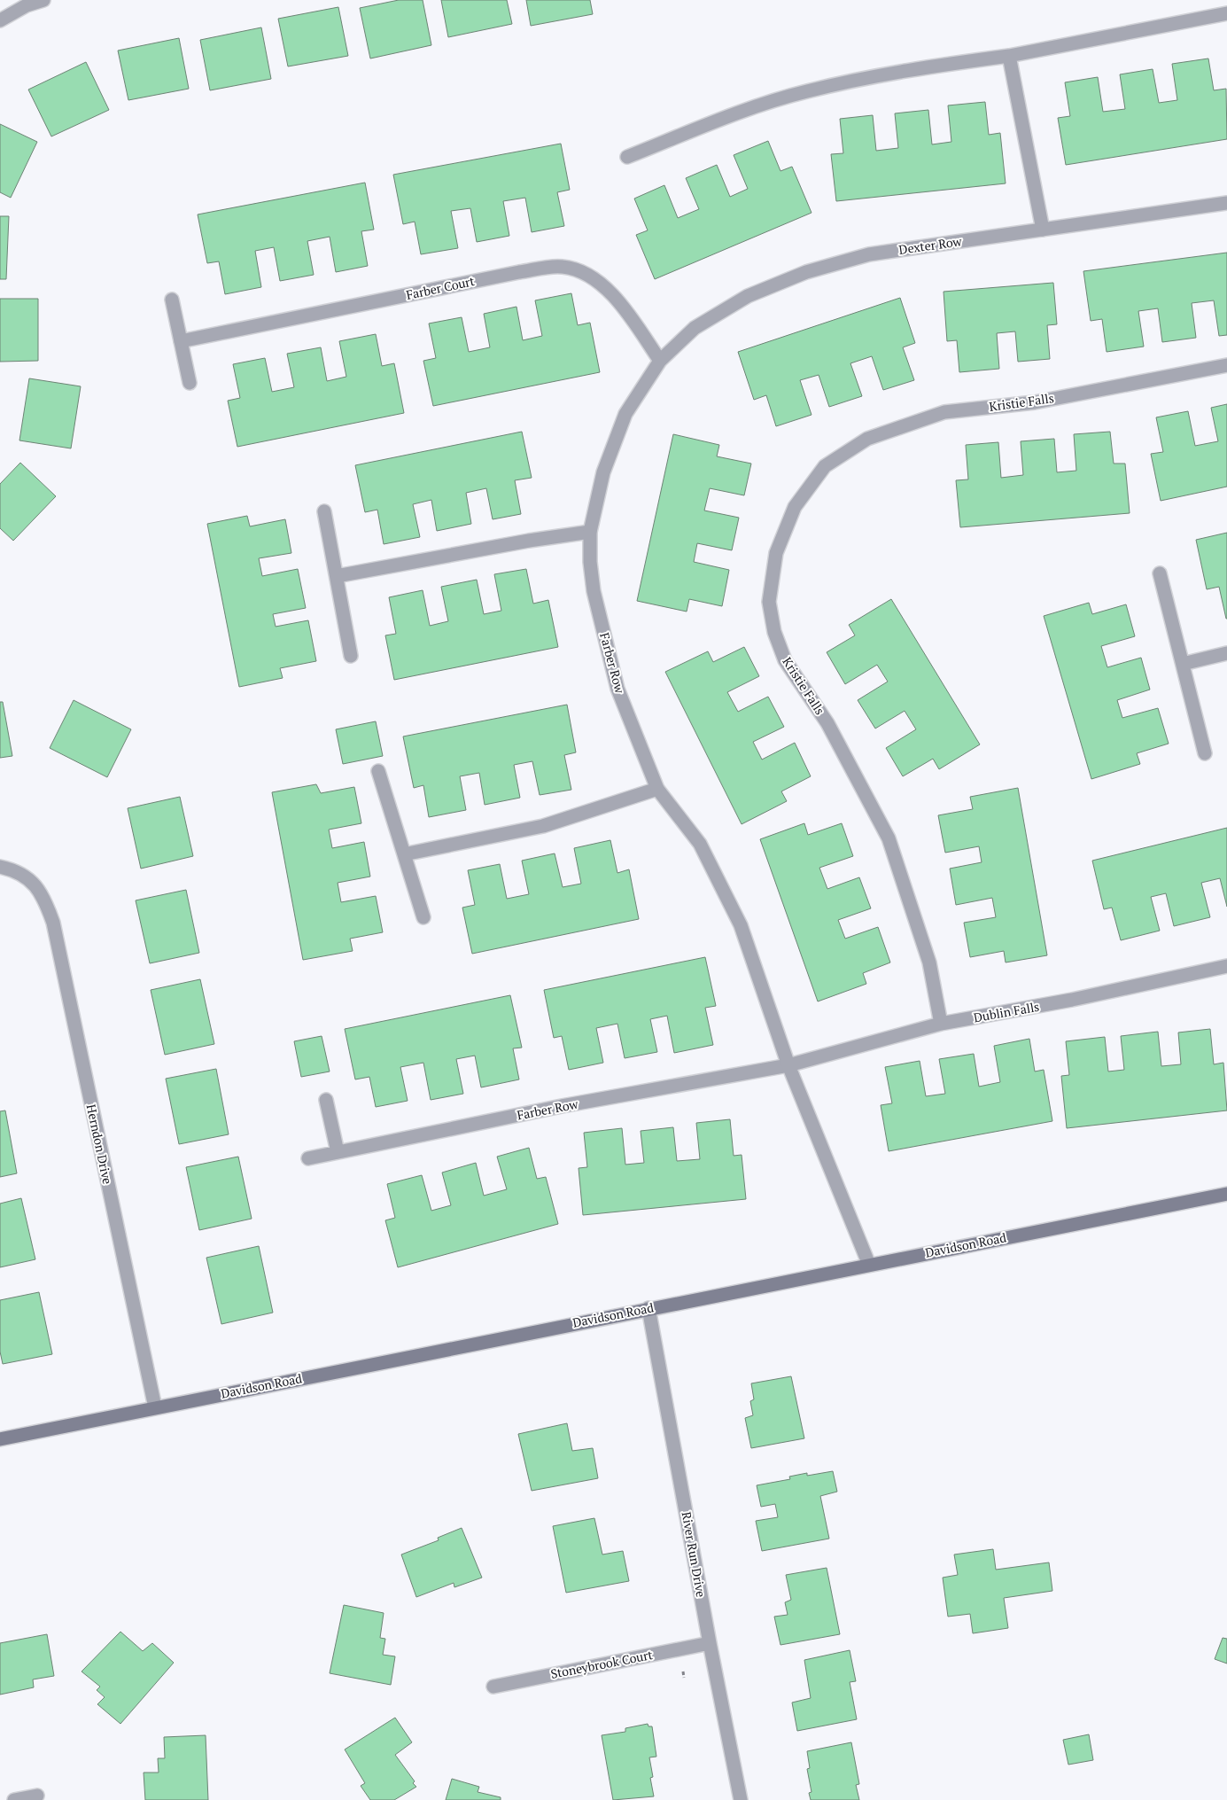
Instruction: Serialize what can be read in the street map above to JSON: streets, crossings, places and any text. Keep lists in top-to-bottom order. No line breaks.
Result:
{"streets":{"main road":["Davidson Road"],"street":["Dexter Row","Farber Court","Kristie Falls","Farber Row","Dublin Falls","Herndon Drive","River Run Drive","Stoneybrook Court"]},"crossings":[["Dexter Row","Farber Court"],["Dexter Row","Farber Row"],["Farber Court","Farber Row"],["Kristie Falls","Dublin Falls"],["Farber Row","Dublin Falls"],["Farber Row","Davidson Road"],["Herndon Drive","Davidson Road"],["Davidson Road","River Run Drive"],["River Run Drive","Stoneybrook Court"]]}
